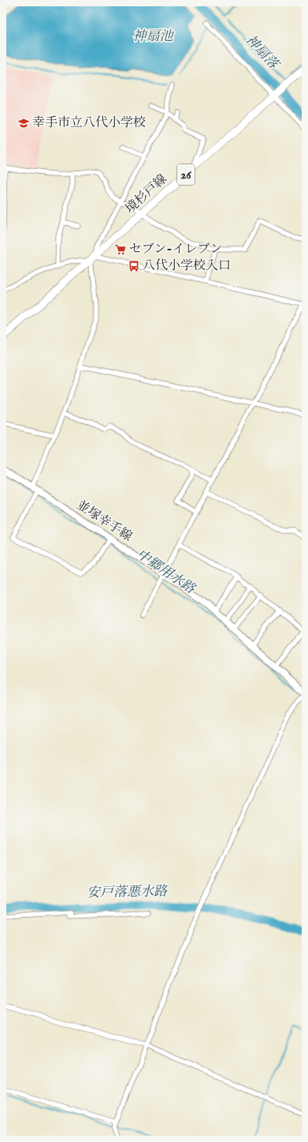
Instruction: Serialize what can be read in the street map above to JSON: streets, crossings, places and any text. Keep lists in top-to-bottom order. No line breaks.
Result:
{"streets":{"main road":["26","境杉戸線","並塚幸手線"]},"water":["神扇池","神扇落","中郷用水路","安戸落悪水路"],"places":{"school or university":["幸手市立八代小学校"],"supermarket":["セブン-イレブン"],"bus stop":["八代小学校入口"]}}
